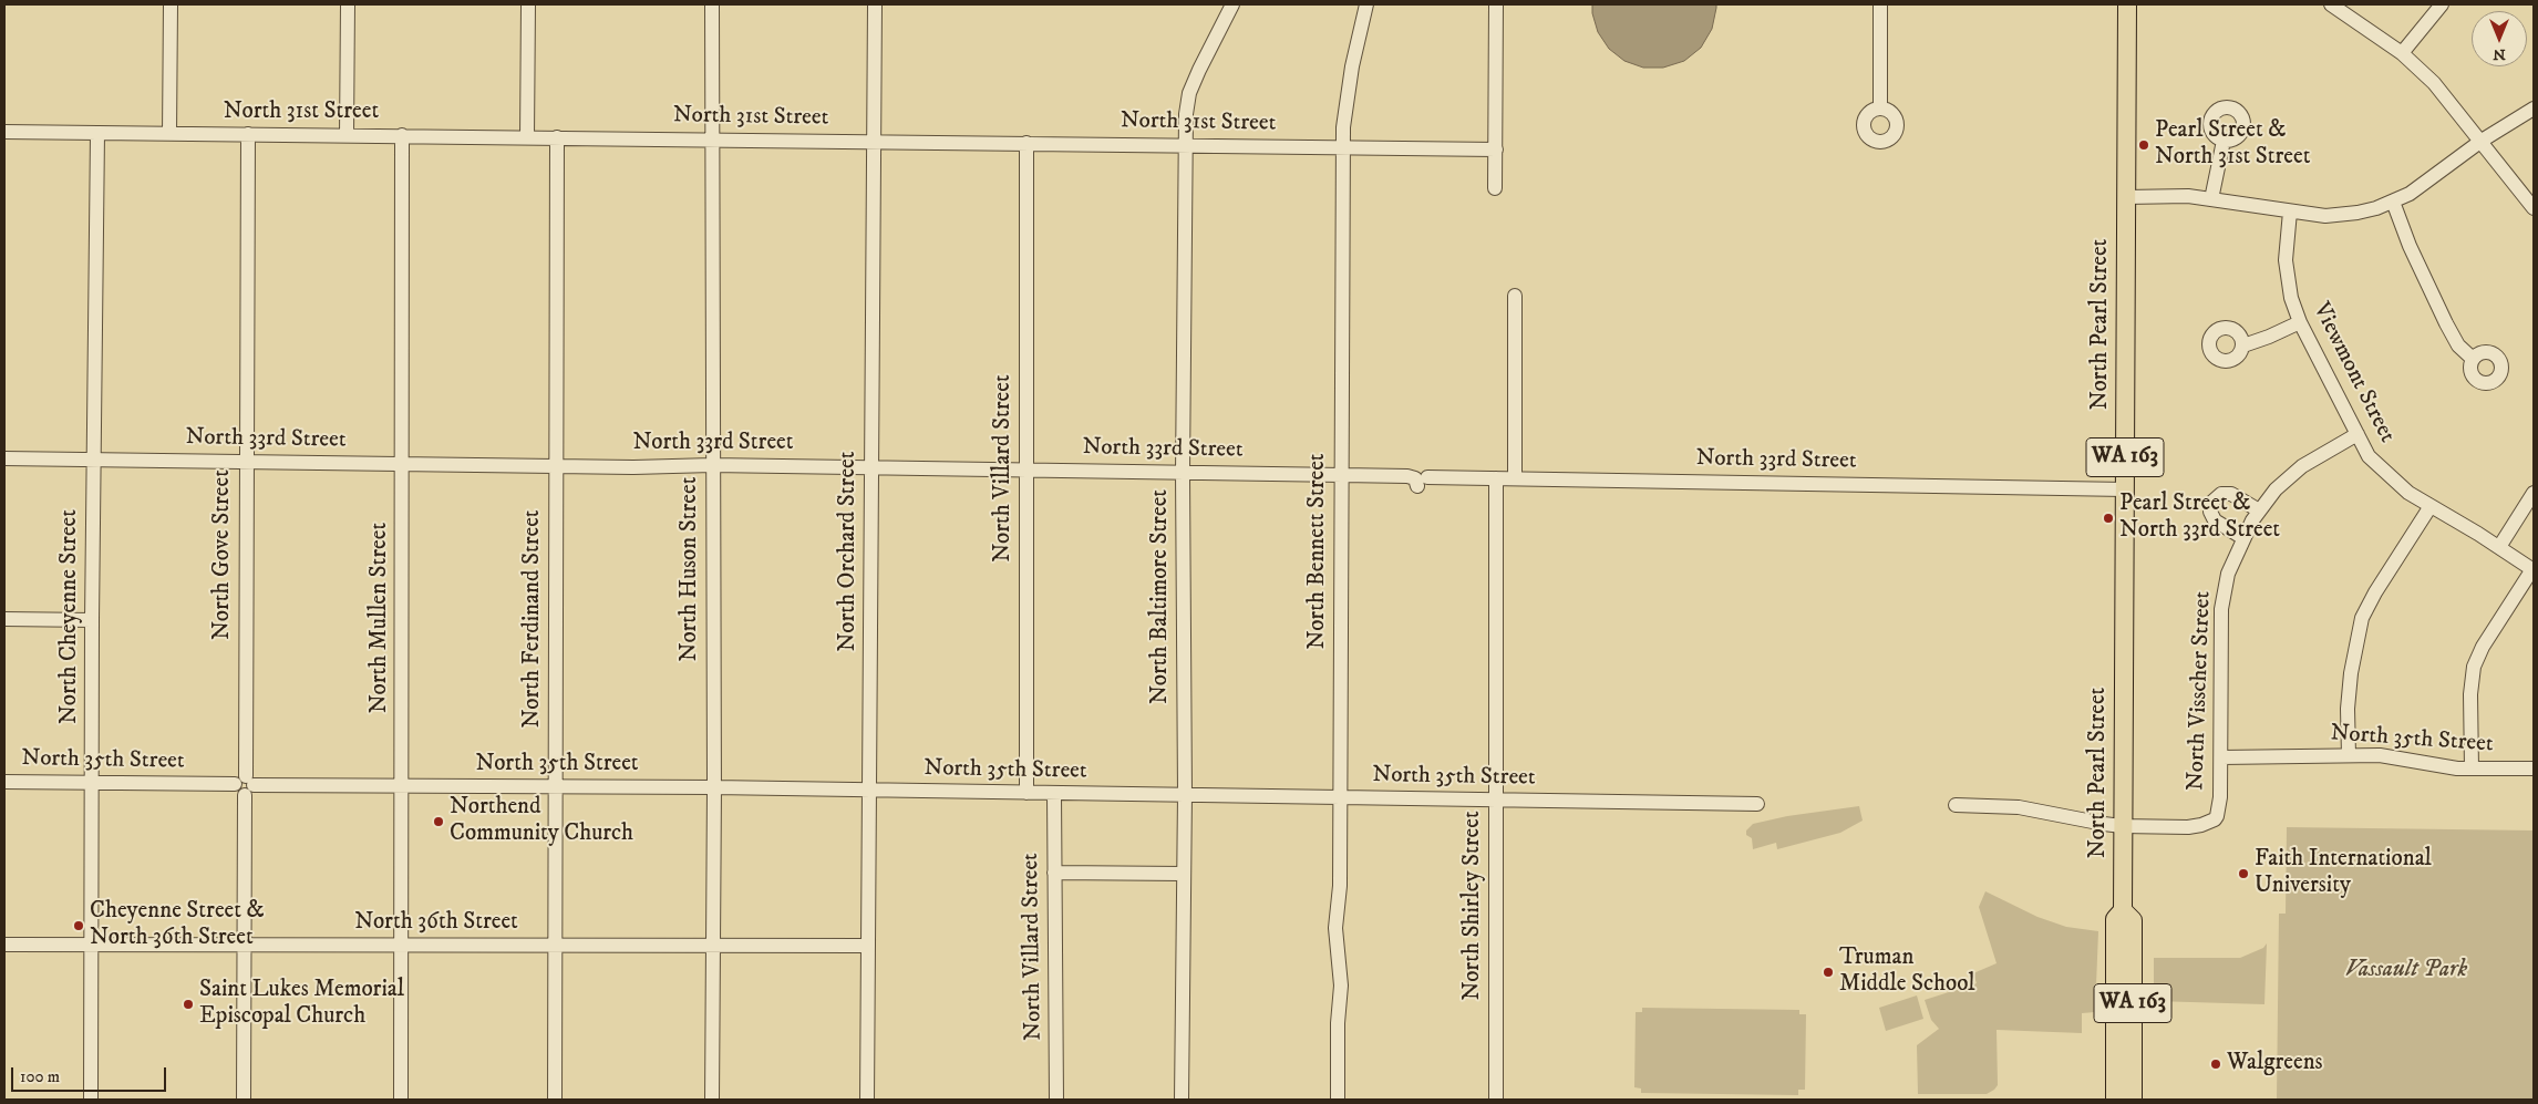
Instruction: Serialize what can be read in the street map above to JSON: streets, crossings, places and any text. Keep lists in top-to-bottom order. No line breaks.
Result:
{"streets":{"main road":["North Pearl Street","WA 163"],"street":["North 31st Street","Viewmont Street","North 33rd Street","North Villard Street","North Orchard Street","North Bennett Street","North Gove Street","North Huson Street","North Baltimore Street","North Cheyenne Street","North Mullen Street","North Ferdinand Street","North Visscher Street","North 35th Street","North Shirley Street","North 36th Street"]},"crossings":[["North 31st Street","North Villard Street"],["North 31st Street","North Orchard Street"],["North 31st Street","North Bennett Street"],["North 31st Street","North Gove Street"],["North 31st Street","North Huson Street"],["North 31st Street","North Baltimore Street"],["North 31st Street","North Cheyenne Street"],["North 31st Street","North Mullen Street"],["North 31st Street","North Ferdinand Street"],["North Pearl Street","North 33rd Street"],["North Pearl Street","North Visscher Street"],["Viewmont Street","North Visscher Street"],["North 33rd Street","North Villard Street"],["North 33rd Street","North Orchard Street"],["North 33rd Street","North Bennett Street"],["North 33rd Street","North Gove Street"],["North 33rd Street","North Huson Street"],["North 33rd Street","North Baltimore Street"],["North 33rd Street","North Cheyenne Street"],["North 33rd Street","North Mullen Street"],["North 33rd Street","North Ferdinand Street"],["North 33rd Street","North Shirley Street"],["North Villard Street","North 35th Street"],["North Orchard Street","North 35th Street"],["North Orchard Street","North 36th Street"],["North Bennett Street","North 35th Street"],["North Gove Street","North 35th Street"],["North Gove Street","North 36th Street"],["North Huson Street","North 35th Street"],["North Huson Street","North 36th Street"],["North Baltimore Street","North 35th Street"],["North Cheyenne Street","North 35th Street"],["North Cheyenne Street","North 36th Street"],["North Mullen Street","North 35th Street"],["North Mullen Street","North 36th Street"],["North Ferdinand Street","North 35th Street"],["North Ferdinand Street","North 36th Street"],["North Visscher Street","North 35th Street"],["North 35th Street","North Shirley Street"]],"parks":["Vassault Park"],"places":["Pearl Street & North 31st Street","Pearl Street & North 33rd Street","Northend Community Church","Faith International University","Cheyenne Street & North 36th Street","Truman Middle School","Saint Lukes Memorial Episcopal Church","Walgreens"],"scale_bar":"100 m","north":"bottom"}
